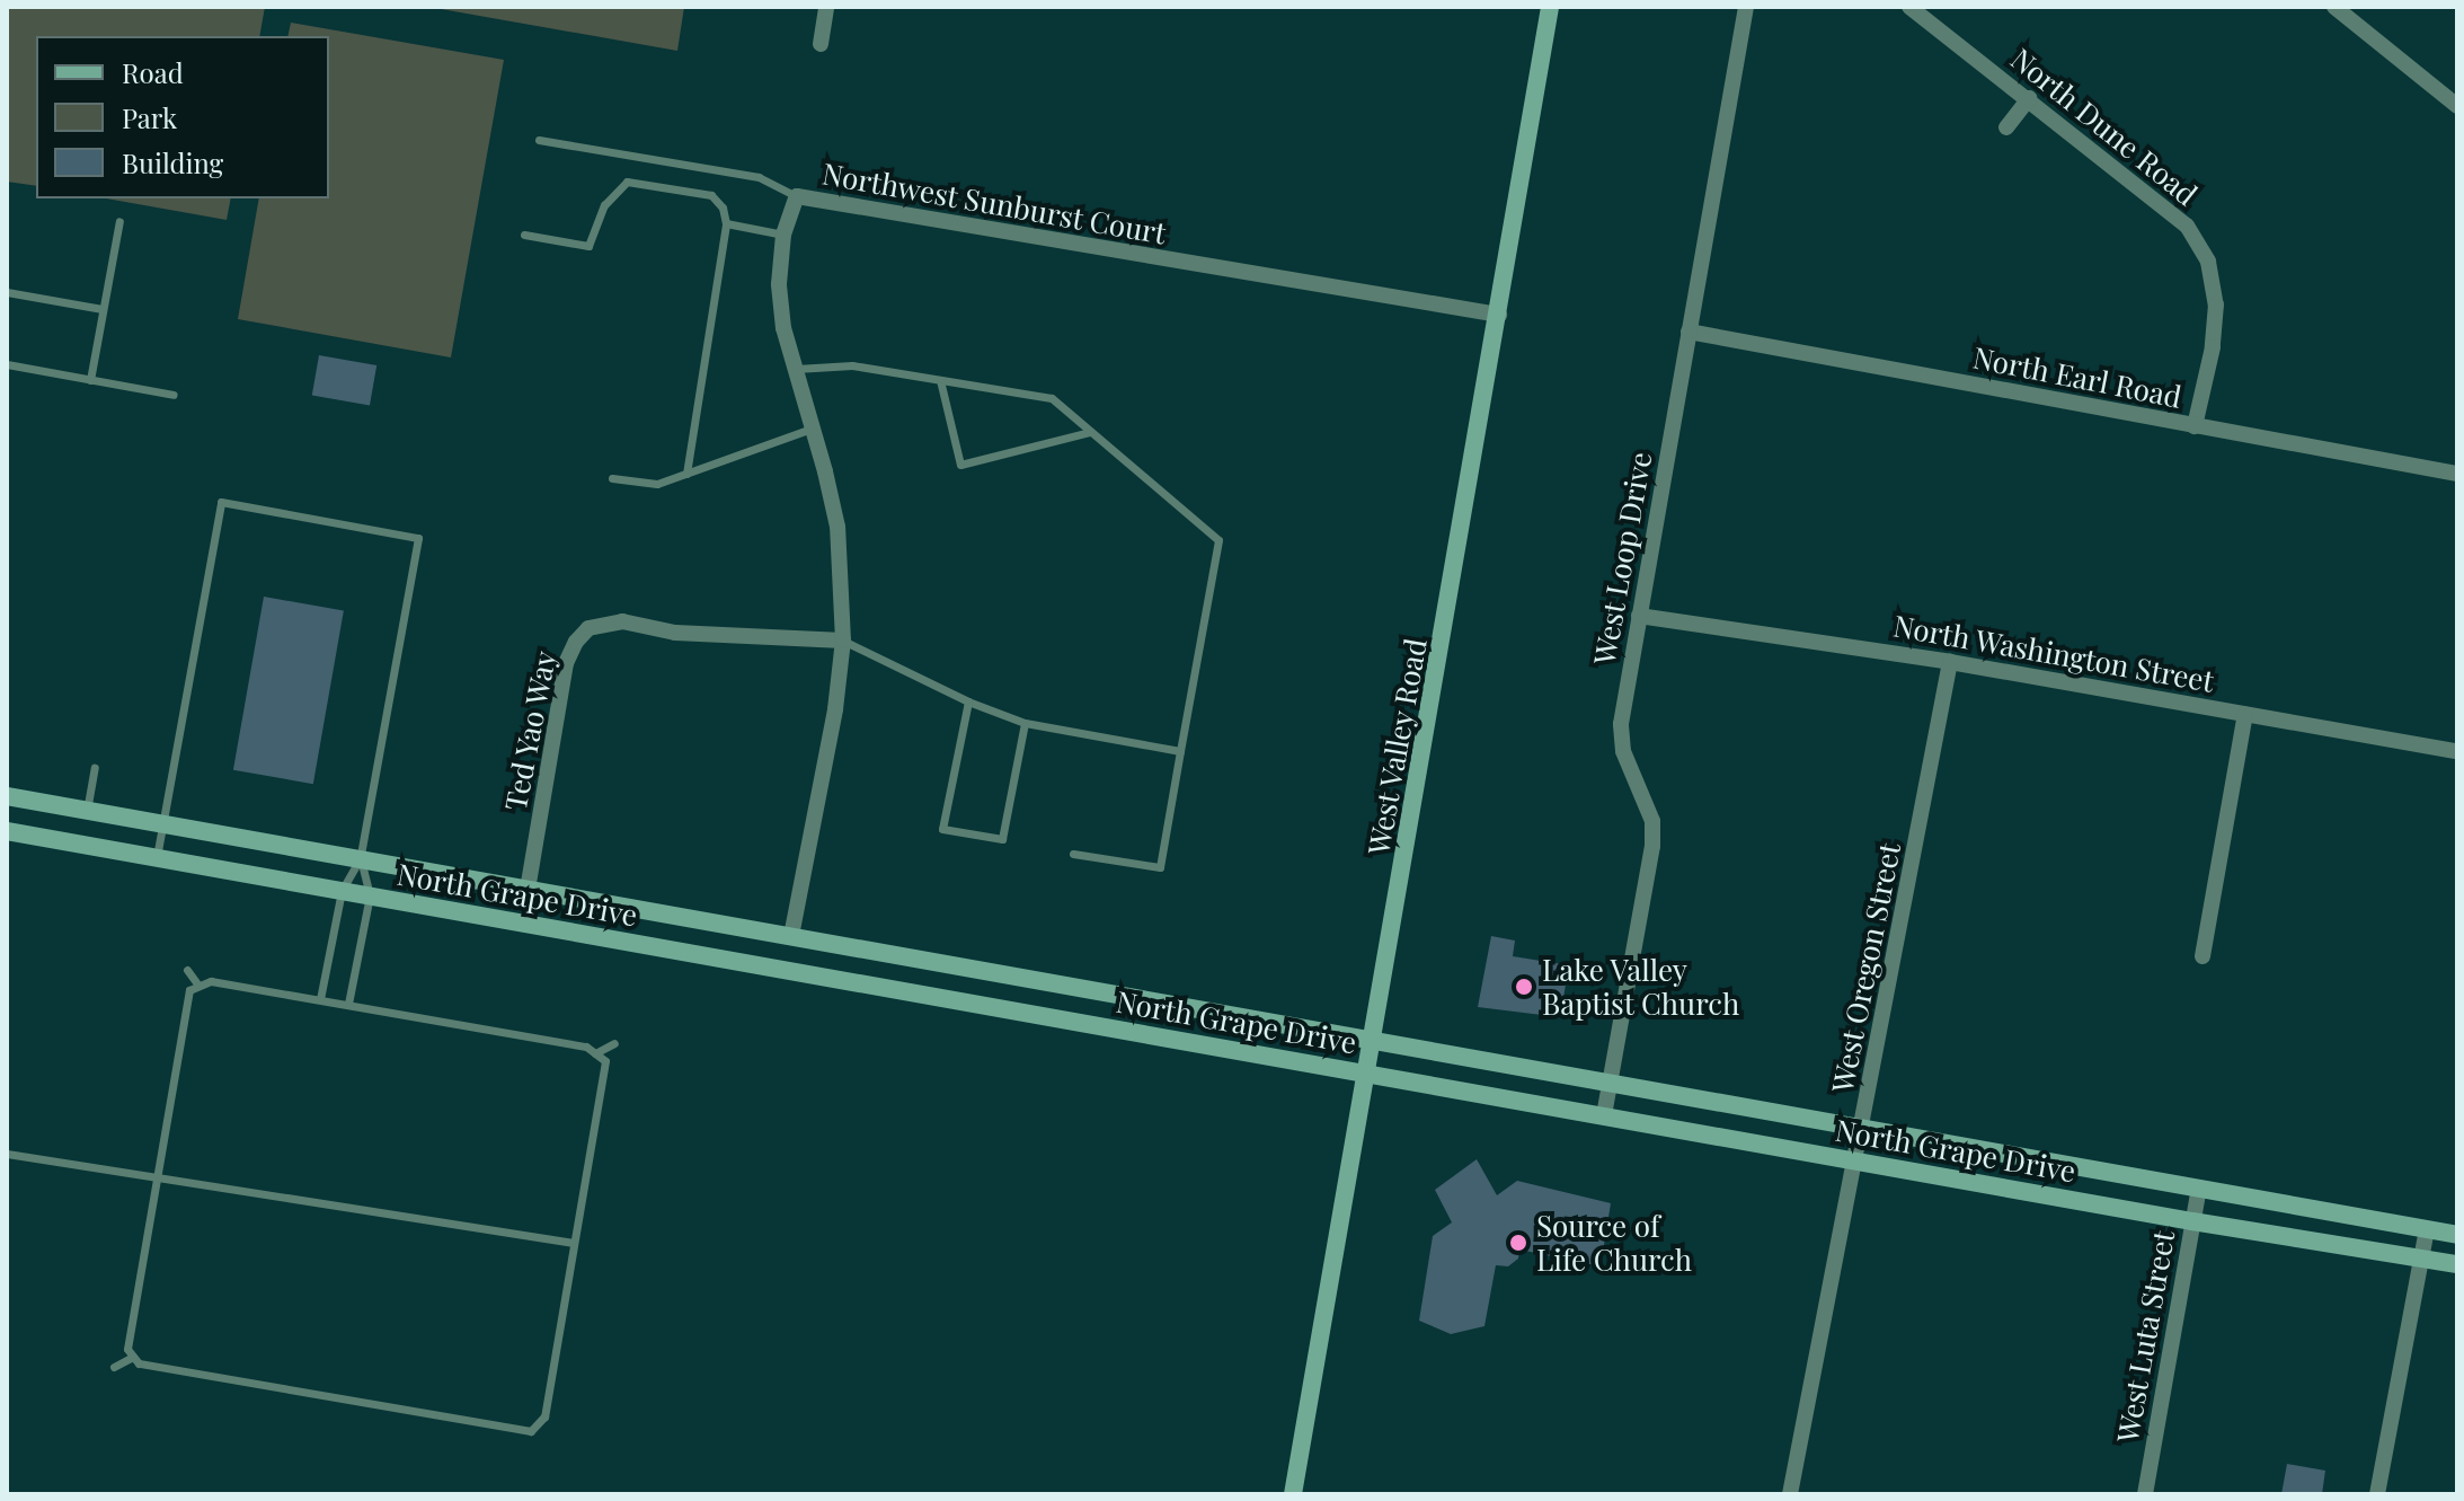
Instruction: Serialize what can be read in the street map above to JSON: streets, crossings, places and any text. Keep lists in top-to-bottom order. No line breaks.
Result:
{"streets":{"main road":["West Valley Road","North Grape Drive"],"street":["North Dune Road","Northwest Sunburst Court","North Earl Road","West Loop Drive","North Washington Street","Ted Yao Way","West Oregon Street","West Luta Street"]},"crossings":[["North Dune Road","North Earl Road"],["Northwest Sunburst Court","Ted Yao Way"],["Northwest Sunburst Court","West Valley Road"],["Northwest Sunburst Court","North Grape Drive"],["North Earl Road","West Loop Drive"],["West Loop Drive","North Washington Street"],["West Loop Drive","North Grape Drive"],["North Washington Street","West Oregon Street"],["Ted Yao Way","North Grape Drive"],["West Valley Road","North Grape Drive"],["North Grape Drive","West Oregon Street"],["North Grape Drive","West Luta Street"]],"places":["Lake Valley Baptist Church","Source of Life Church"],"legend":["Road","Park","Building"]}
